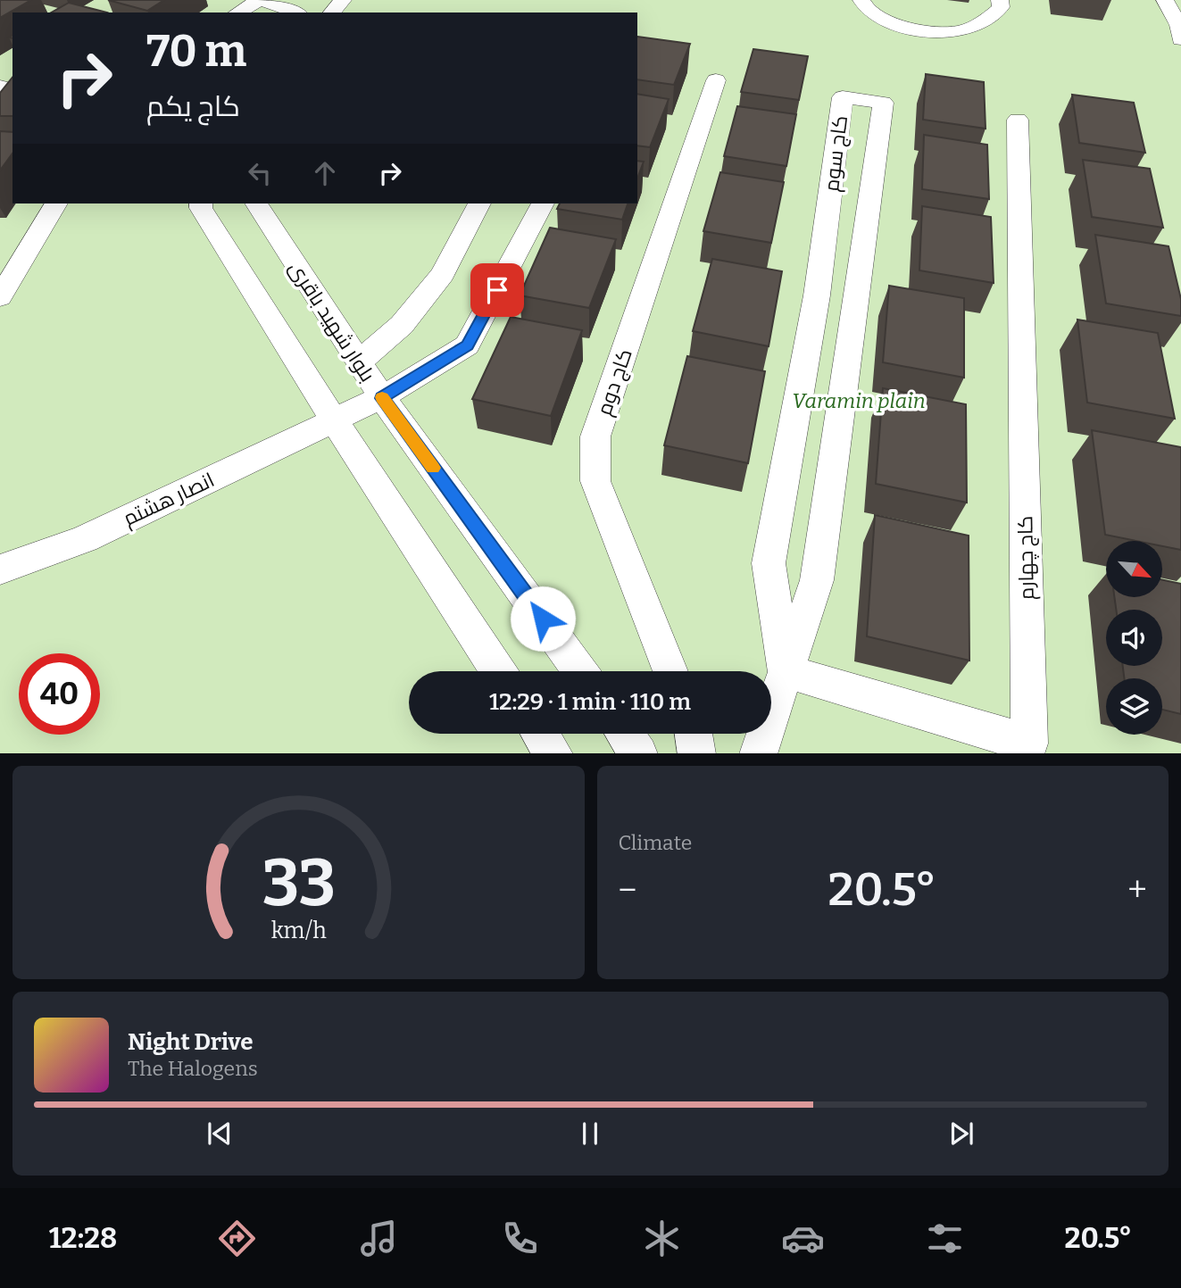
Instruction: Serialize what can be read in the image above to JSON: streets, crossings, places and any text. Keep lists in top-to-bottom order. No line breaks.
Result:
{"streets":{"street":["کاج سوم","بلوار شهید باقری","کاج دوم","انصار هشتم","کاج چهارم"]},"crossings":[["کاج سوم","کاج چهارم"],["بلوار شهید باقری","انصار هشتم"]],"parks":["Varamin plain"],"north":"bottom right","page":{"turn":["70 m","کاج یکم"],"limit":"40","trip":"12:29 · 1 min · 110 m","tile":"Climate","heat":["−","20.5°","+"],"song":["Night Drive","The Halogens"],"tabs":["12:28","20.5°"],"gauge":["33","km/h"]}}
